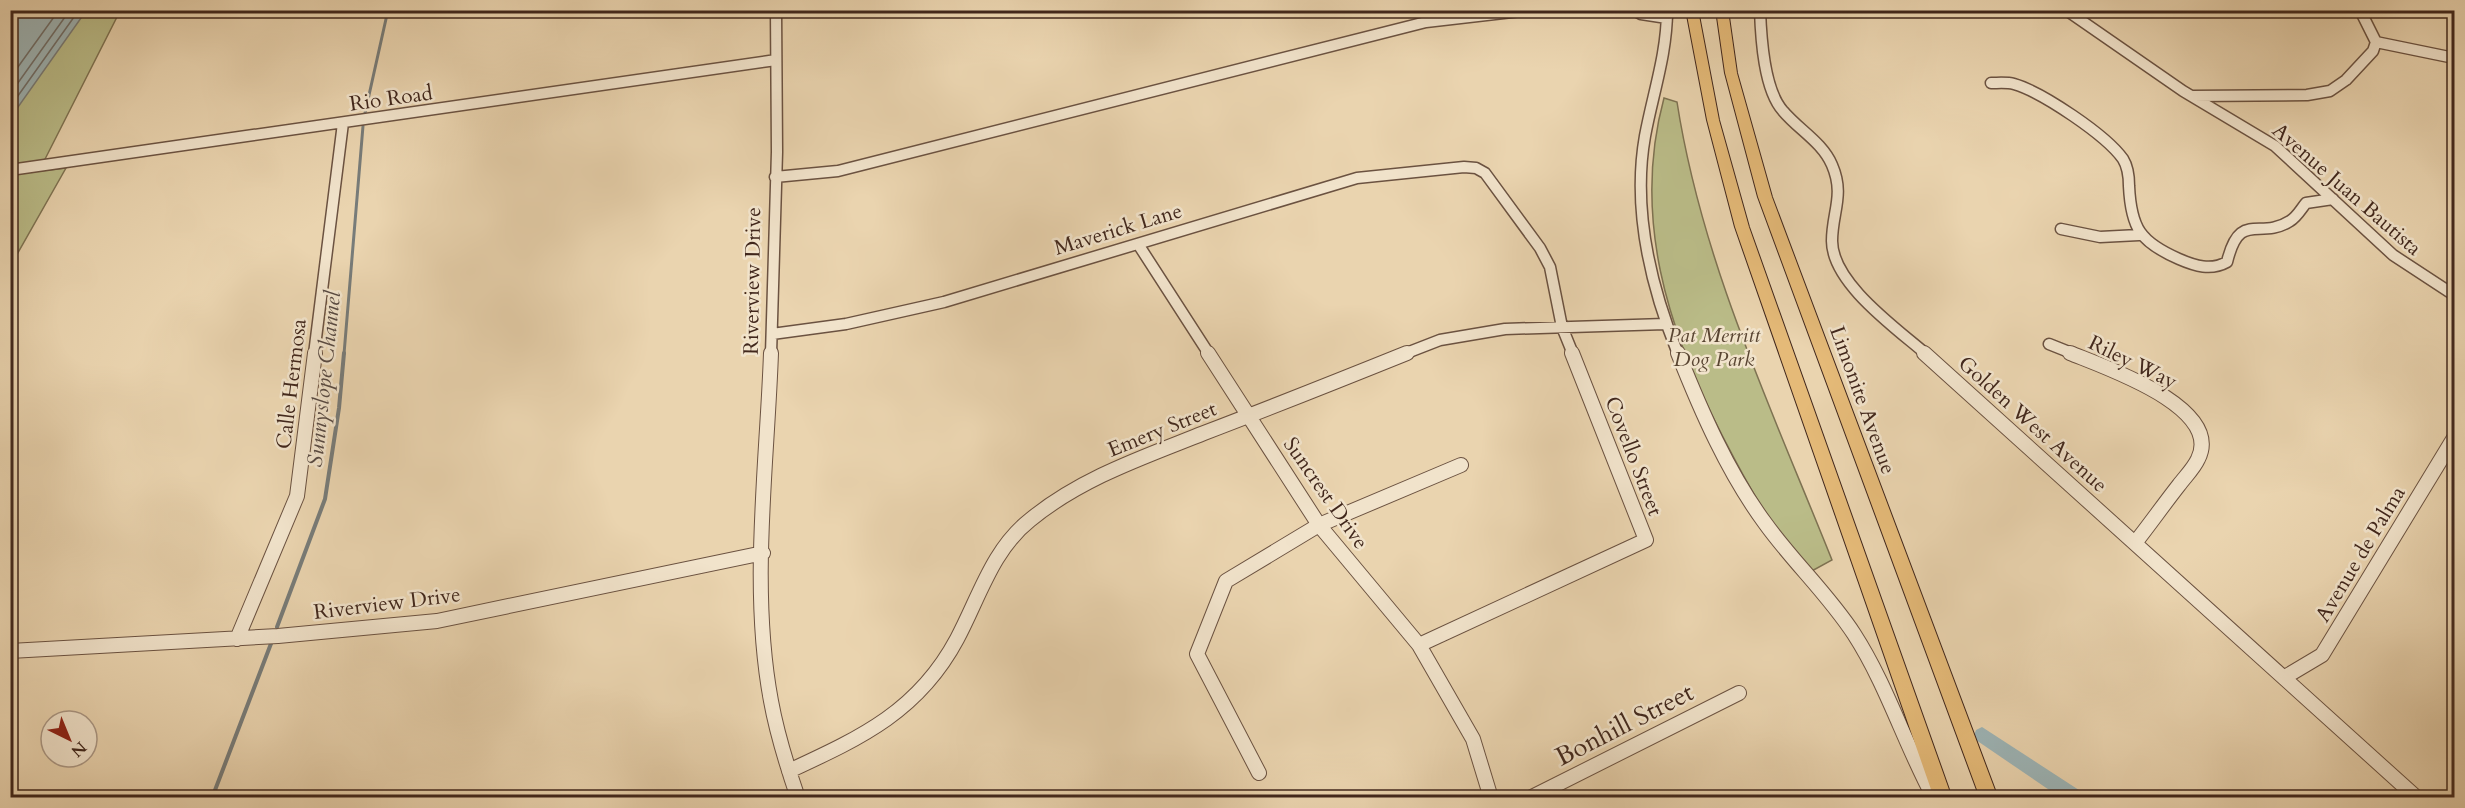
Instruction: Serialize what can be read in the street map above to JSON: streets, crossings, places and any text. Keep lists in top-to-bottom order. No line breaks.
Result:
{"streets":{"main road":["Limonite Avenue"],"street":["Rio Road","Avenue Juan Bautista","Maverick Lane","Riverview Drive","Riley Way","Calle Hermosa","Golden West Avenue","Emery Street","Covello Street","Suncrest Drive","Avenue de Palma","Bonhill Street"]},"crossings":[["Rio Road","Riverview Drive"],["Rio Road","Calle Hermosa"],["Maverick Lane","Riverview Drive"],["Maverick Lane","Covello Street"],["Maverick Lane","Suncrest Drive"],["Riverview Drive","Calle Hermosa"],["Riverview Drive","Emery Street"],["Riley Way","Golden West Avenue"],["Golden West Avenue","Avenue de Palma"],["Emery Street","Covello Street"],["Emery Street","Suncrest Drive"],["Covello Street","Suncrest Drive"]],"water":["Sunnyslope Channel"],"parks":["Pat Merritt Dog Park"],"north":"bottom right"}
